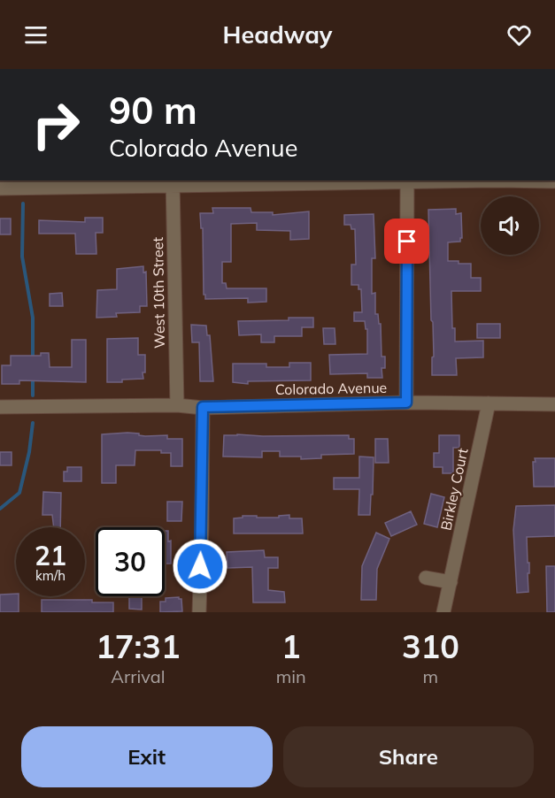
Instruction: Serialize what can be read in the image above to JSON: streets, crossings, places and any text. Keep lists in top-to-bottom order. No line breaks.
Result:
{"streets":{"street":["West 10th Street","Colorado Avenue","Birkley Court"]},"crossings":[["West 10th Street","Colorado Avenue"],["Colorado Avenue","Birkley Court"]],"page":{"header":"Headway","turn":["90 m","Colorado Avenue"],"speed":"21 km/h","limit":"30","eta":["17:31","Arrival","1","min","310","m"],"buttons":["Exit","Share"]}}
